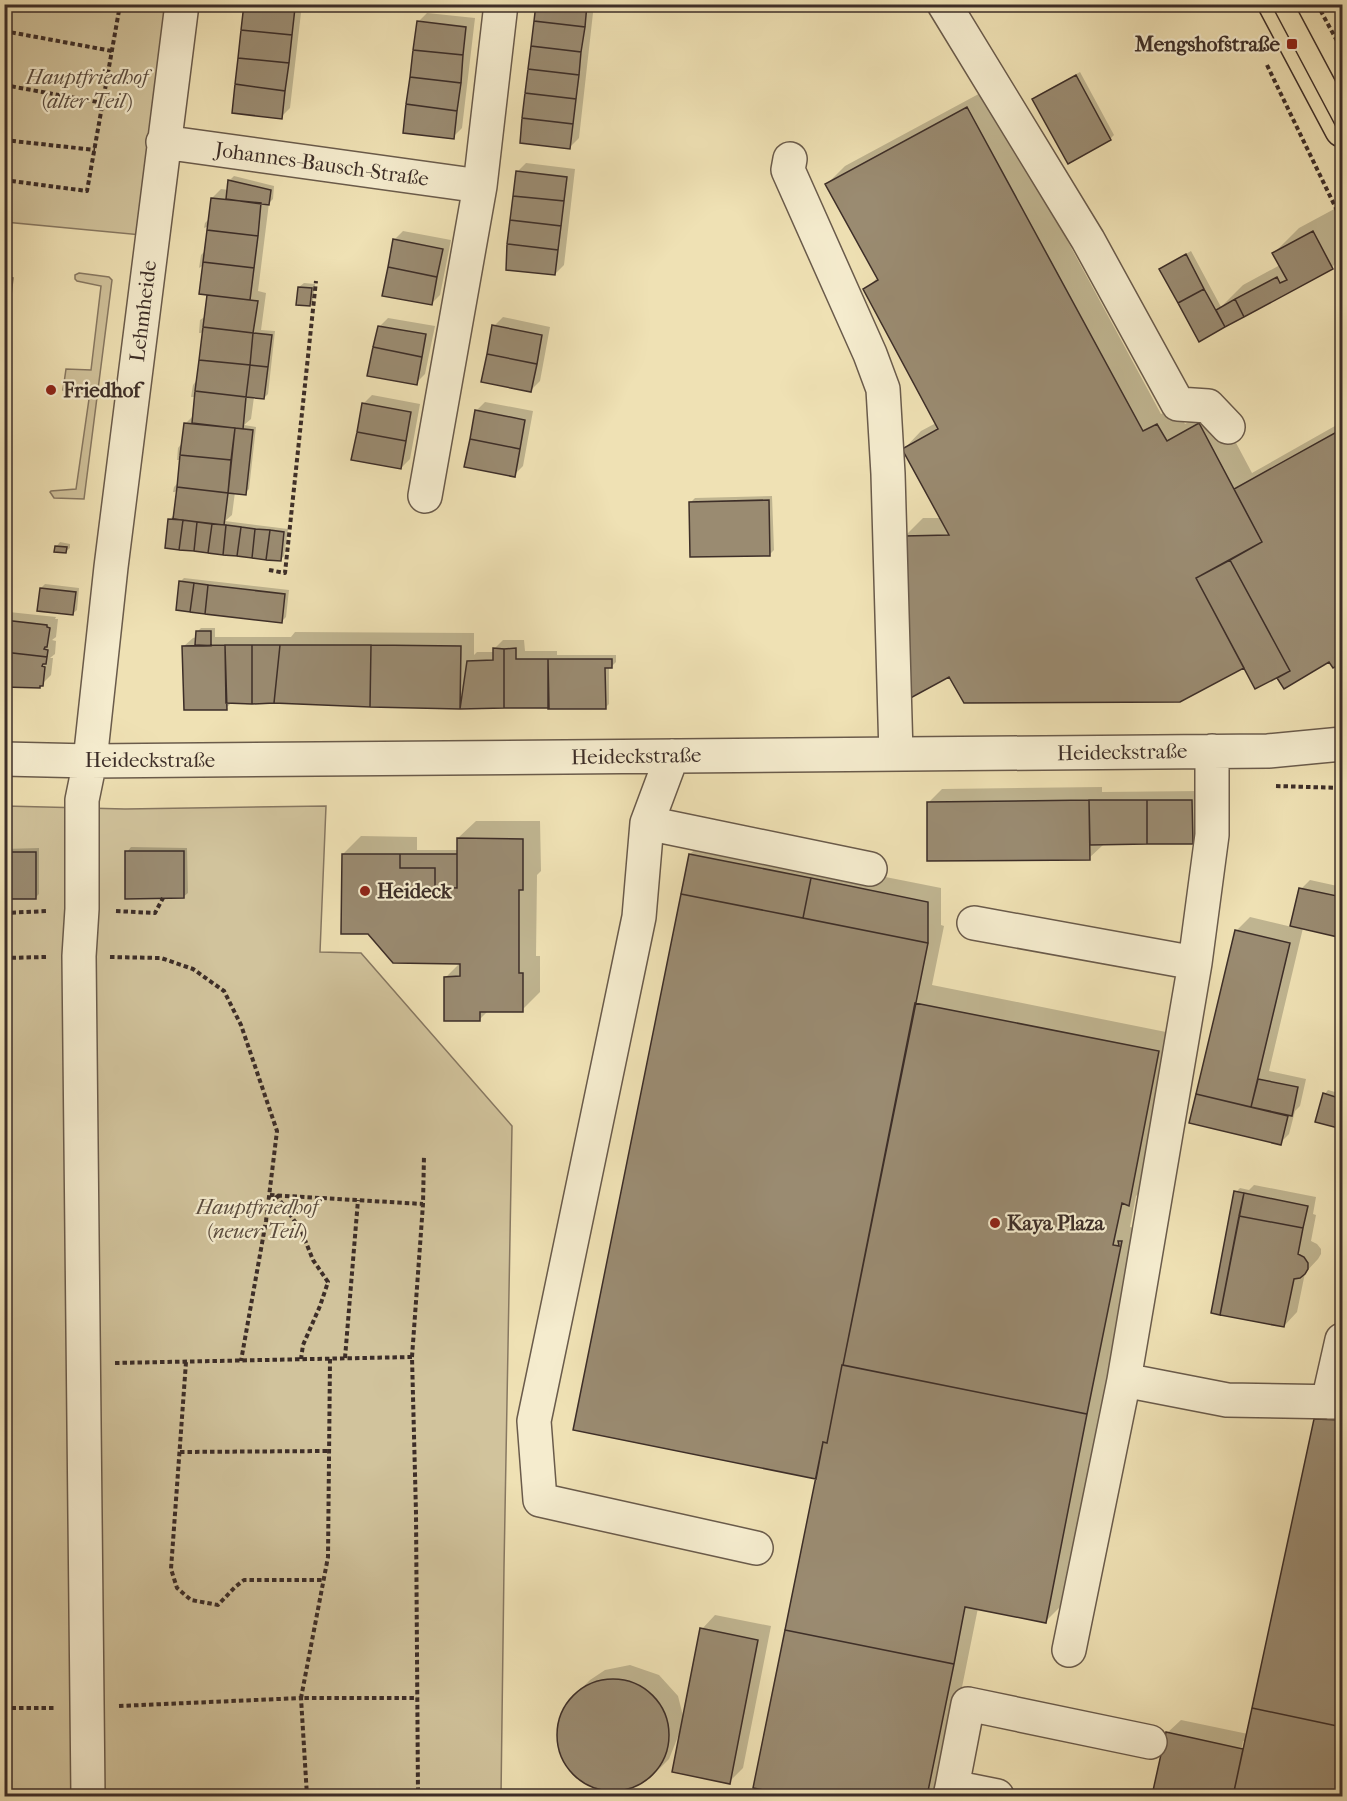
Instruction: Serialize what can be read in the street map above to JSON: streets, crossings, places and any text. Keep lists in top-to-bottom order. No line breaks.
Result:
{"streets":{"street":["Johannes-Bausch-Straße","Lehmheide","Heideckstraße"]},"crossings":[["Johannes-Bausch-Straße","Lehmheide"],["Lehmheide","Heideckstraße"]],"parks":["Hauptfriedhof (alter Teil)","Hauptfriedhof (neuer Teil)"],"places":{"transit":["Mengshofstraße"],"other":["Friedhof","Heideck","Kaya Plaza"]}}
